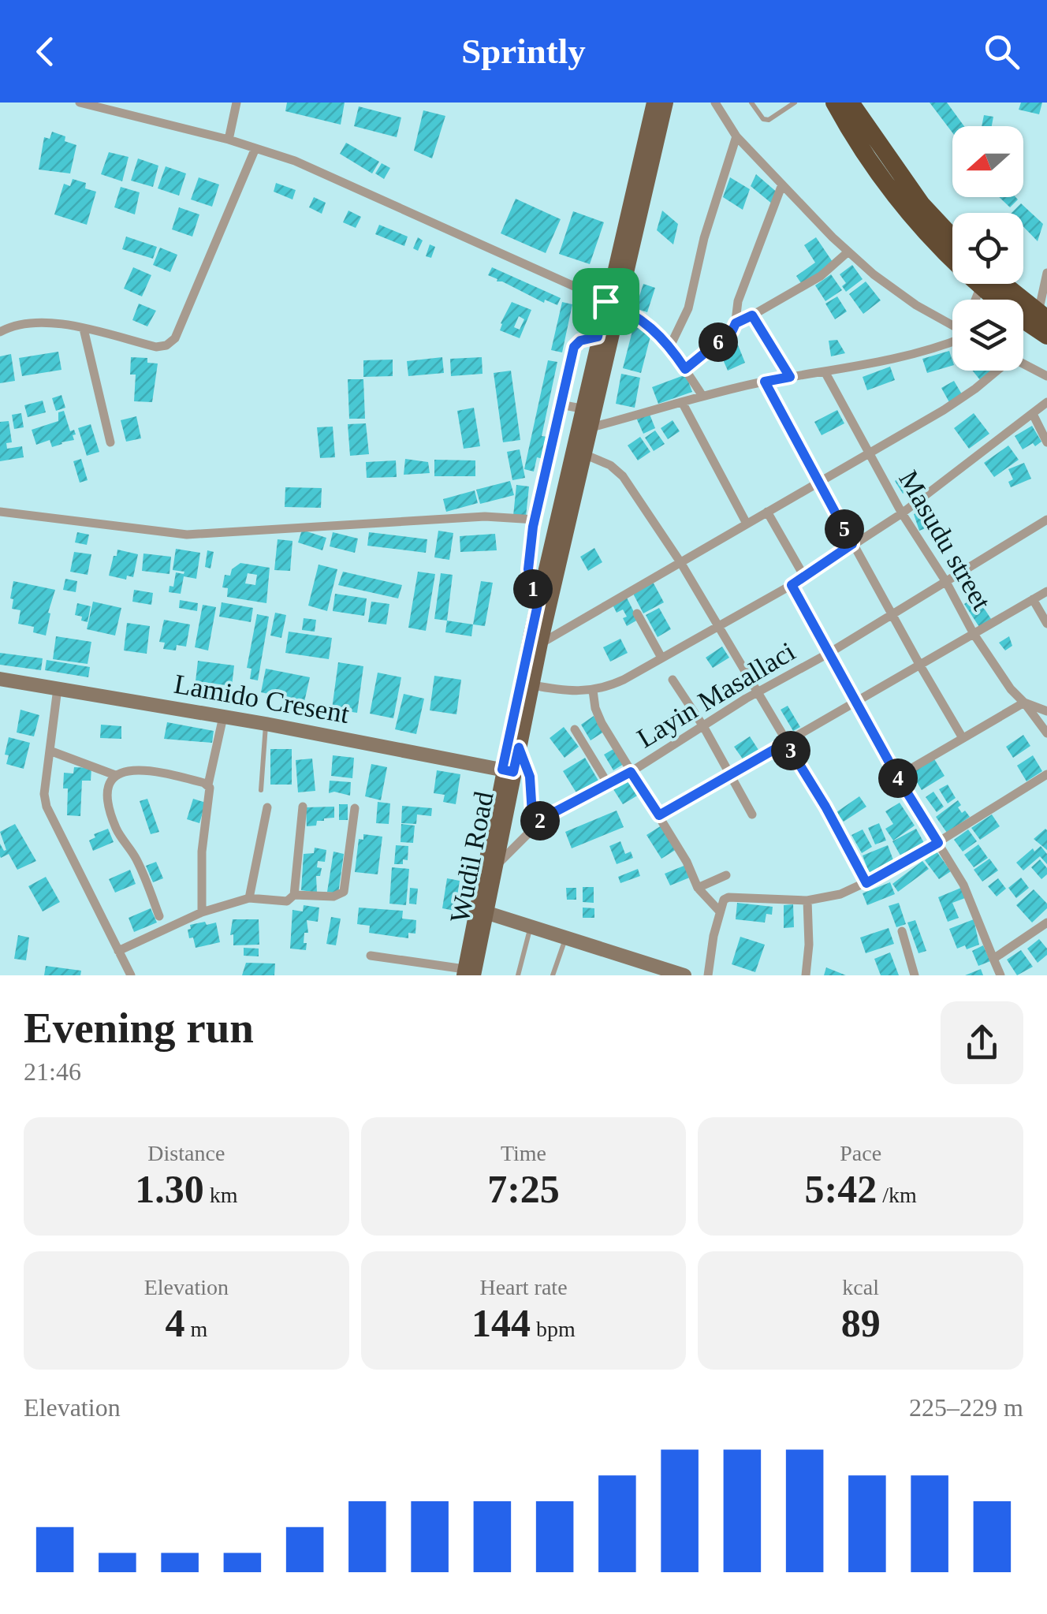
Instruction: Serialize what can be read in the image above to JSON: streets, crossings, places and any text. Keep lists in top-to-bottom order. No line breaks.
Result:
{"streets":{"main road":["Wudil Road"],"street":["Masudu street","Layin Masallaci","Lamido Cresent"]},"crossings":[["Masudu street","Layin Masallaci"],["Layin Masallaci","Wudil Road"],["Lamido Cresent","Wudil Road"]],"north":"left","page":{"header":"Sprintly","pins":["6","5","1","3","4","2"],"heading":["Evening run","21:46"],"stats":[["Distance","1.30 km"],["Time","7:25"],["Pace","5:42 /km"],["Elevation","4 m"],["Heart rate","144 bpm"],["kcal","89"]],"chart":["Elevation","225–229 m"]}}
